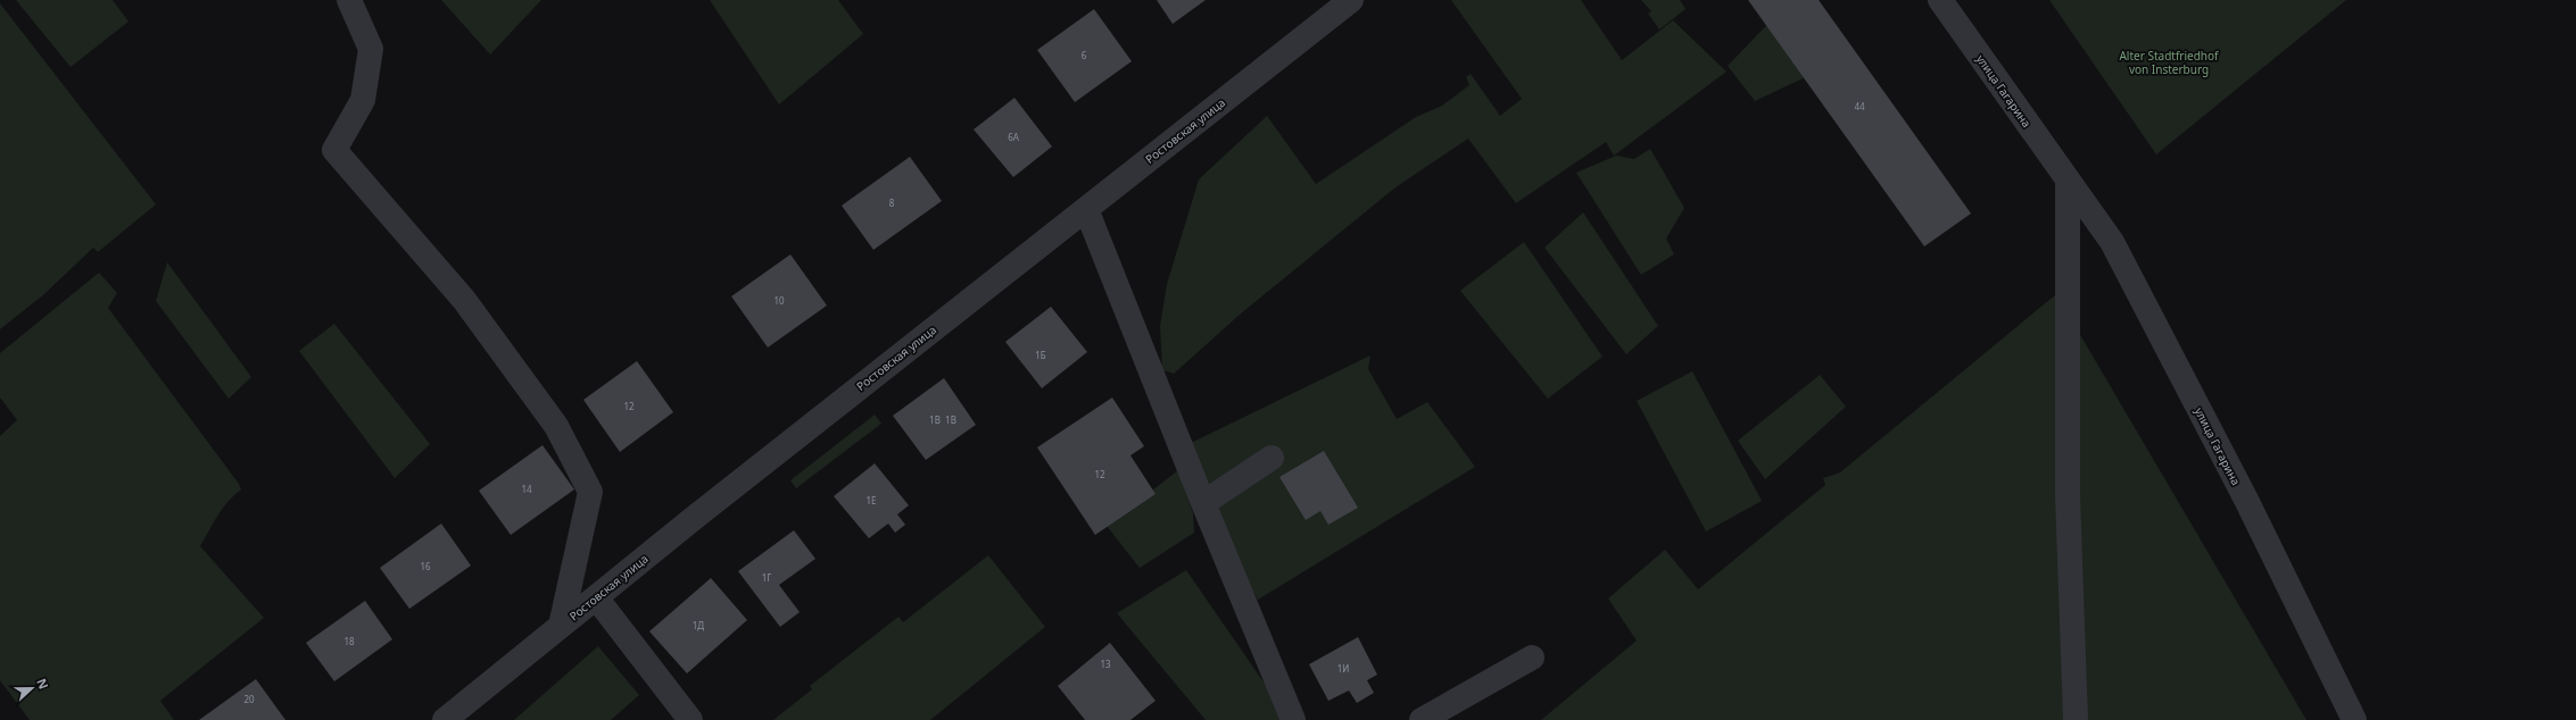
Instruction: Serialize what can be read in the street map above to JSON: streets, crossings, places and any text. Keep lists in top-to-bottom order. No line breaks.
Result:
{"streets":{"street":["улица Гагарина","Ростовская улица"]},"parks":["Alter Stadtfriedhof von Insterburg"],"house_numbers":["6","44","6А","8","10","1Б","12","1В","1В","12","14","1Е","16","1Г","1Д","18","1З","1И","20"],"north":"right"}
